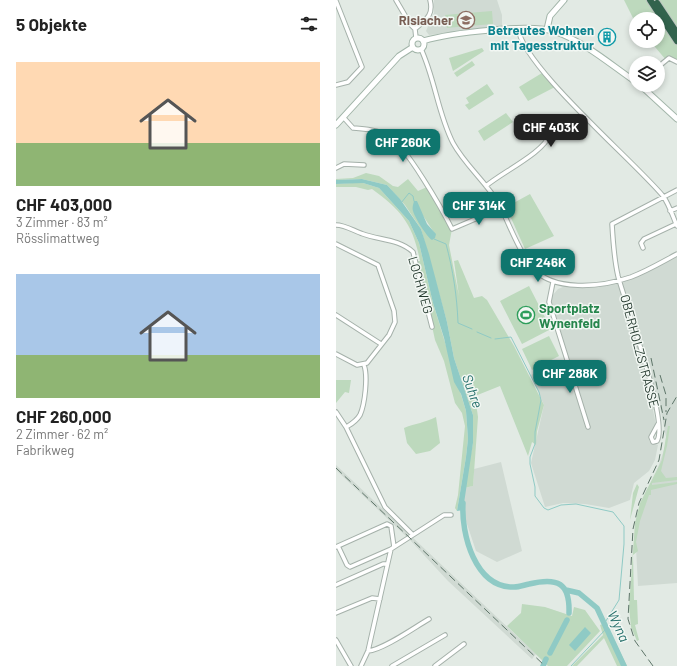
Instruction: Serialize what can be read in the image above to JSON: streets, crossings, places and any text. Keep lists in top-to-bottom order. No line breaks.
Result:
{"streets":{"street":["LOCHWEG","OBERHOLZSTRASSE"]},"water":["Suhre","Wyna"],"places":{"school or university":["Risiacher"],"building":["Betreutes Wohnen mit Tagesstruktur"],"sports":["Sportplatz Wynenfeld"]},"page":{"heading":"5 Objekte","list":[{"name":"CHF 403,000","note":"3 Zimmer · 83 m² · Rösslimattweg"},{"name":"CHF 260,000","note":"2 Zimmer · 62 m² · Fabrikweg"}],"price":["CHF 403K","CHF 260K","CHF 314K","CHF 246K","CHF 288K"]}}
